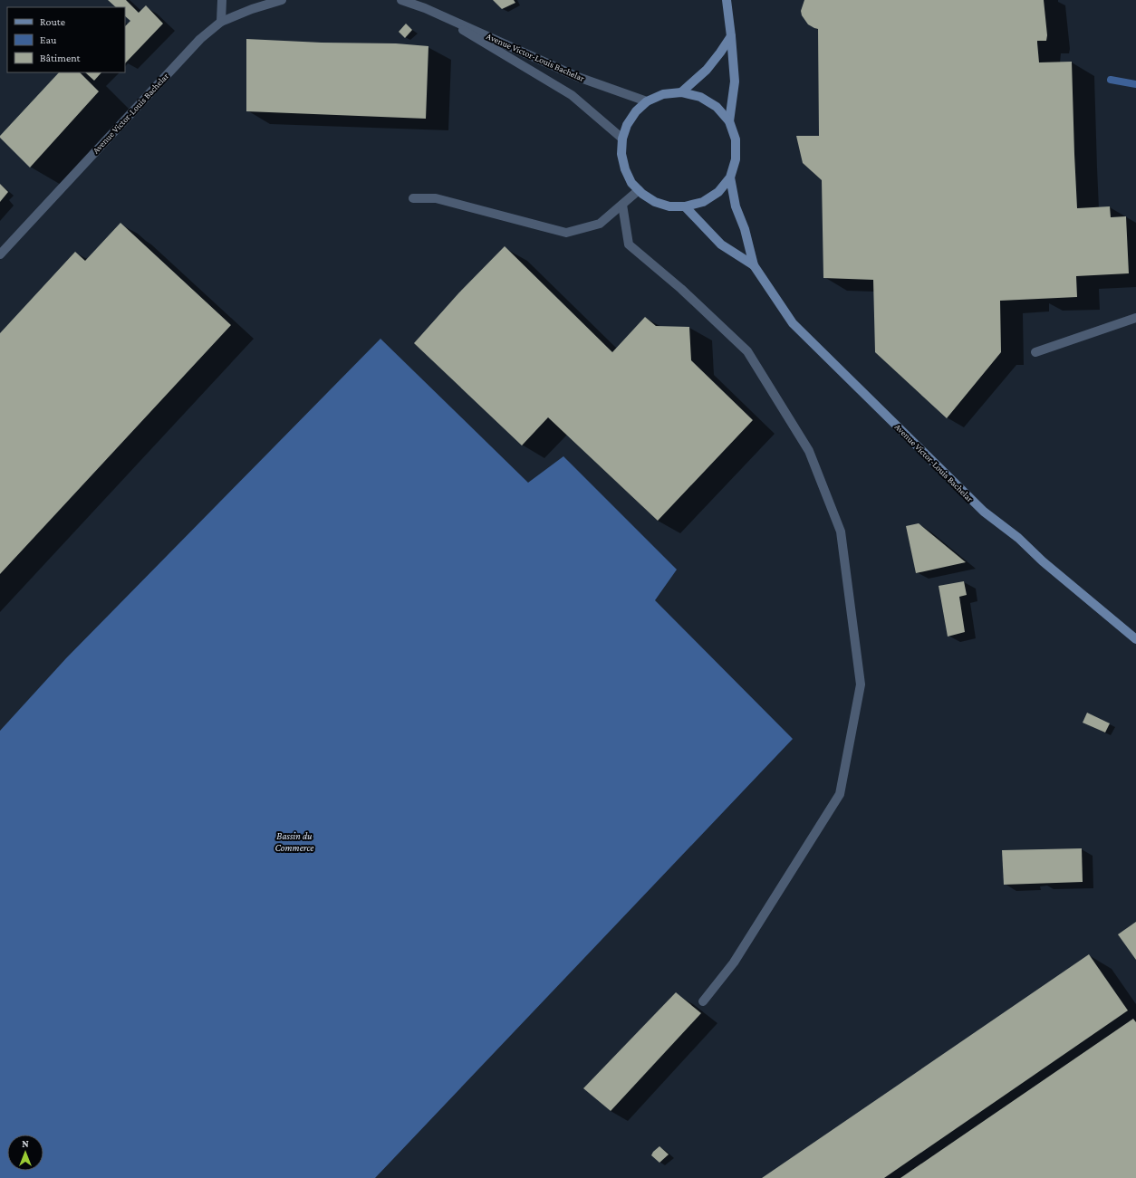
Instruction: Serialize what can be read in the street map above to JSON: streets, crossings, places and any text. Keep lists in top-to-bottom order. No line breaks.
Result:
{"streets":{"main road":["Avenue Victor-Louis Bachelar"]},"water":["Bassin du Commerce"],"legend":["Route","Eau","Bâtiment"],"north":"top"}
